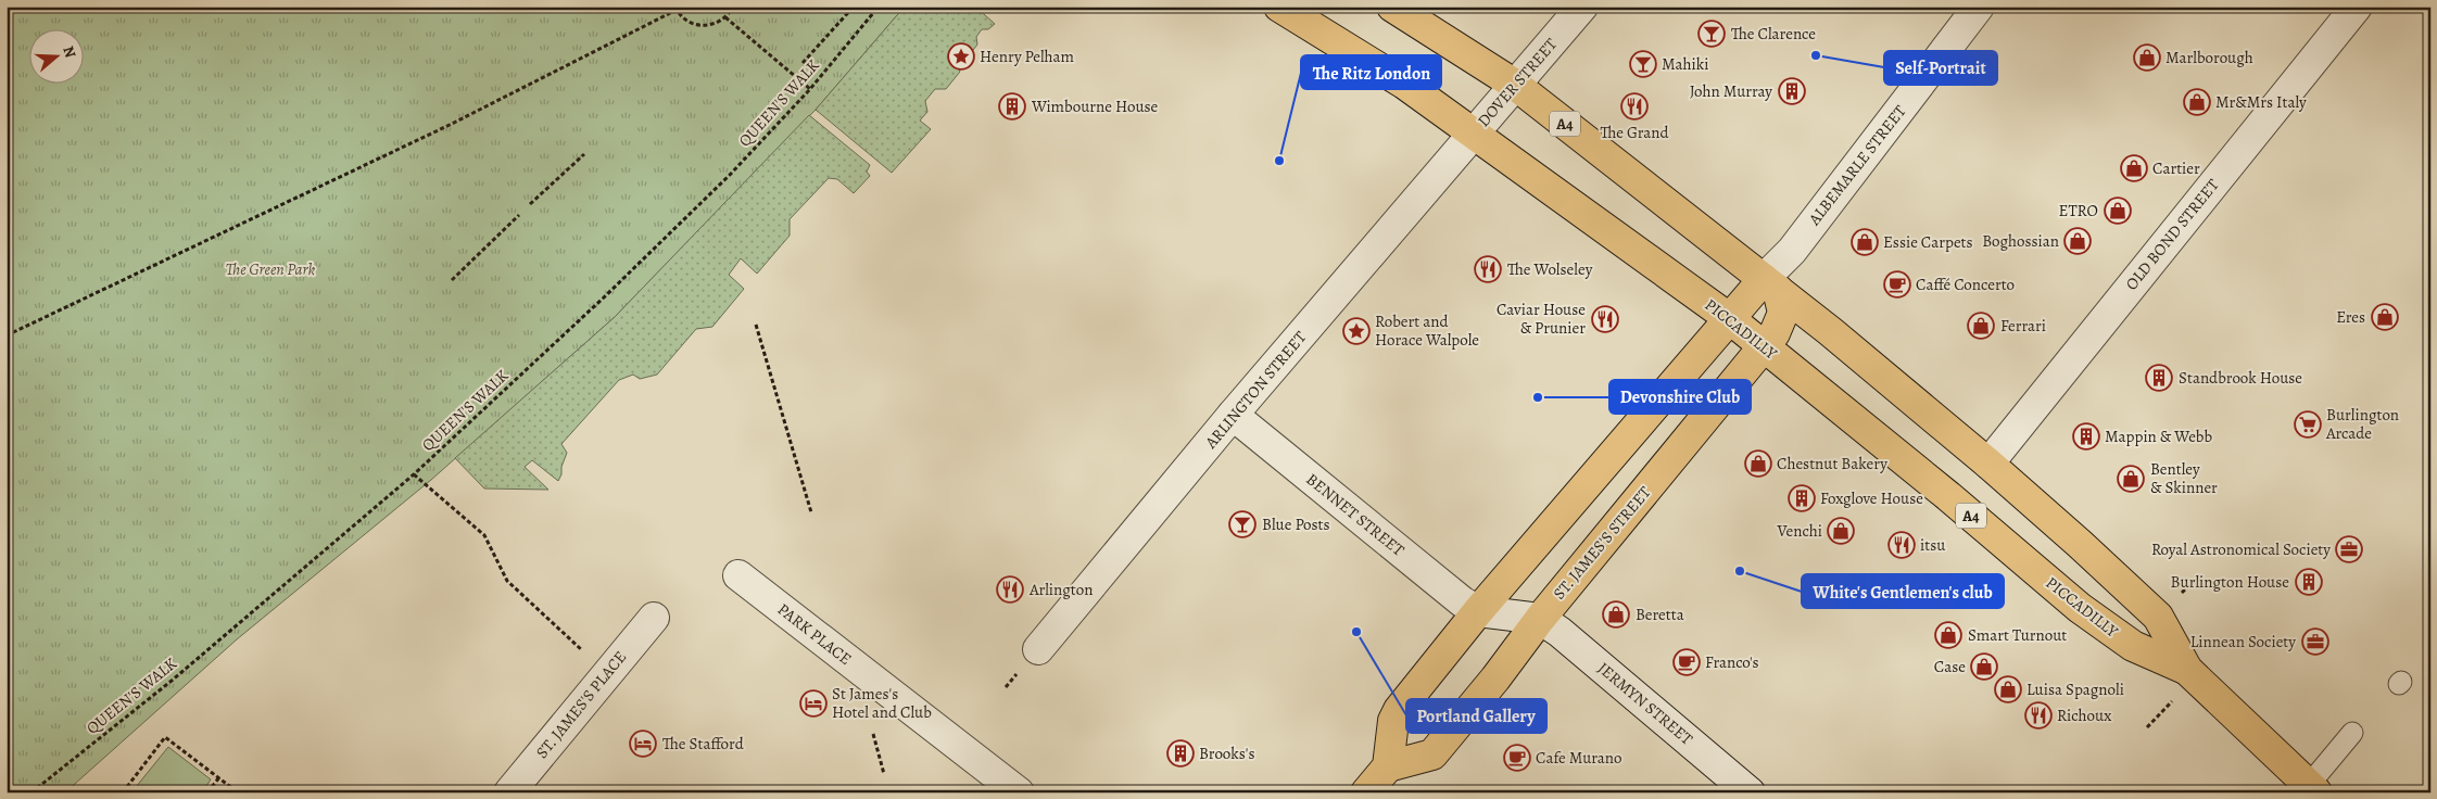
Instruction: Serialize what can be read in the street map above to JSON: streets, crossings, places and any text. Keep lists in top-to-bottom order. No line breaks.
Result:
{"streets":{"main road":["A4","ALBEMARLE STREET","PICCADILLY","ST. JAMES'S STREET"],"street":["DOVER STREET","OLD BOND STREET","ARLINGTON STREET","BENNET STREET","PARK PLACE","JERMYN STREET","ST. JAMES'S PLACE"],"path":["QUEEN'S WALK"]},"crossings":[["DOVER STREET","PICCADILLY"],["DOVER STREET","ARLINGTON STREET"],["ALBEMARLE STREET","PICCADILLY"],["ALBEMARLE STREET","ST. JAMES'S STREET"],["OLD BOND STREET","PICCADILLY"],["PICCADILLY","ARLINGTON STREET"],["PICCADILLY","ST. JAMES'S STREET"],["ARLINGTON STREET","BENNET STREET"],["ST. JAMES'S STREET","JERMYN STREET"]],"parks":["The Green Park"],"places":{"bar":["The Clarence","Mahiki","Blue Posts"],"other":["Self-Portrait","The Ritz London","Devonshire Club","White's Gentlemen's club","Portland Gallery"],"place":["Henry Pelham","Robert and Horace Walpole"],"shop":["Marlborough","Mr&Mrs Italy","Cartier","ETRO","Boghossian","Essie Carpets","Eres","Ferrari","Chestnut Bakery","Bentley & Skinner","Venchi","Beretta","Smart Turnout","Case","Luisa Spagnoli"],"building":["John Murray","Wimbourne House","Standbrook House","Mappin & Webb","Foxglove House","Burlington House","Brooks's"],"restaurant":["The Grand","The Wolseley","Caviar House & Prunier","itsu","Arlington","Richoux"],"cafe":["Caffé Concerto","Franco's","Cafe Murano"],"supermarket":["Burlington Arcade"],"office":["Royal Astronomical Society","Linnean Society"],"hotel":["St James's Hotel and Club","The Stafford"]},"north":"right"}
